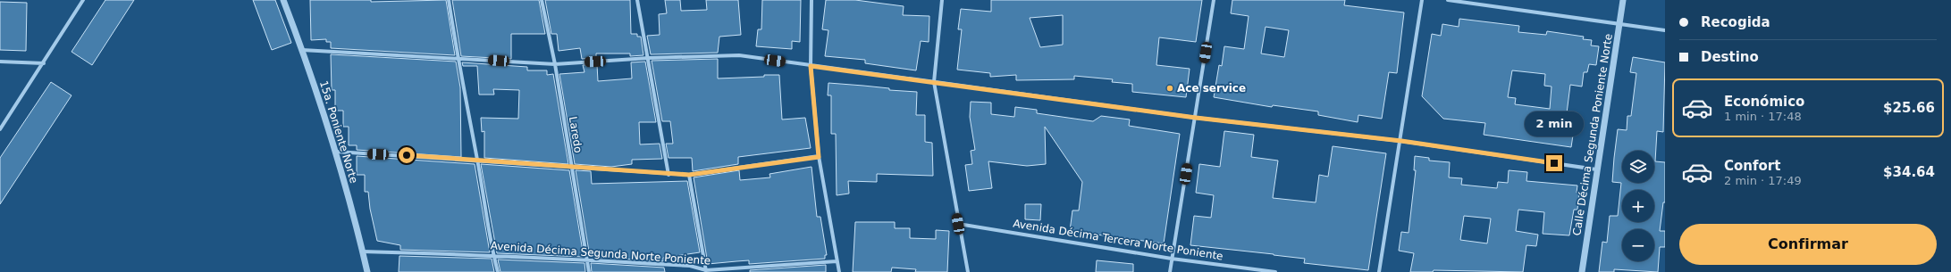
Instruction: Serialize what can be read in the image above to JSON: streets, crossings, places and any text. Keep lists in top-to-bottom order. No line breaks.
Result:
{"streets":{"street":["15a. Poniente Norte","Laredo","Calle Décima Segunda Poniente Norte","Avenida Décima Tercera Norte Poniente","Avenida Décima Segunda Norte Poniente"]},"crossings":[["15a. Poniente Norte","Avenida Décima Segunda Norte Poniente"],["Laredo","Avenida Décima Segunda Norte Poniente"]],"places":["Ace service"],"page":{"banner":["Recogida","Destino"],"list":[{"name":"Económico","note":"1 min · 17:48","value":"$25.66"},{"name":"Confort","note":"2 min · 17:49","value":"$34.64"}],"bubble":"2 min","map_buttons":["+","−"],"buttons":"Confirmar"}}
